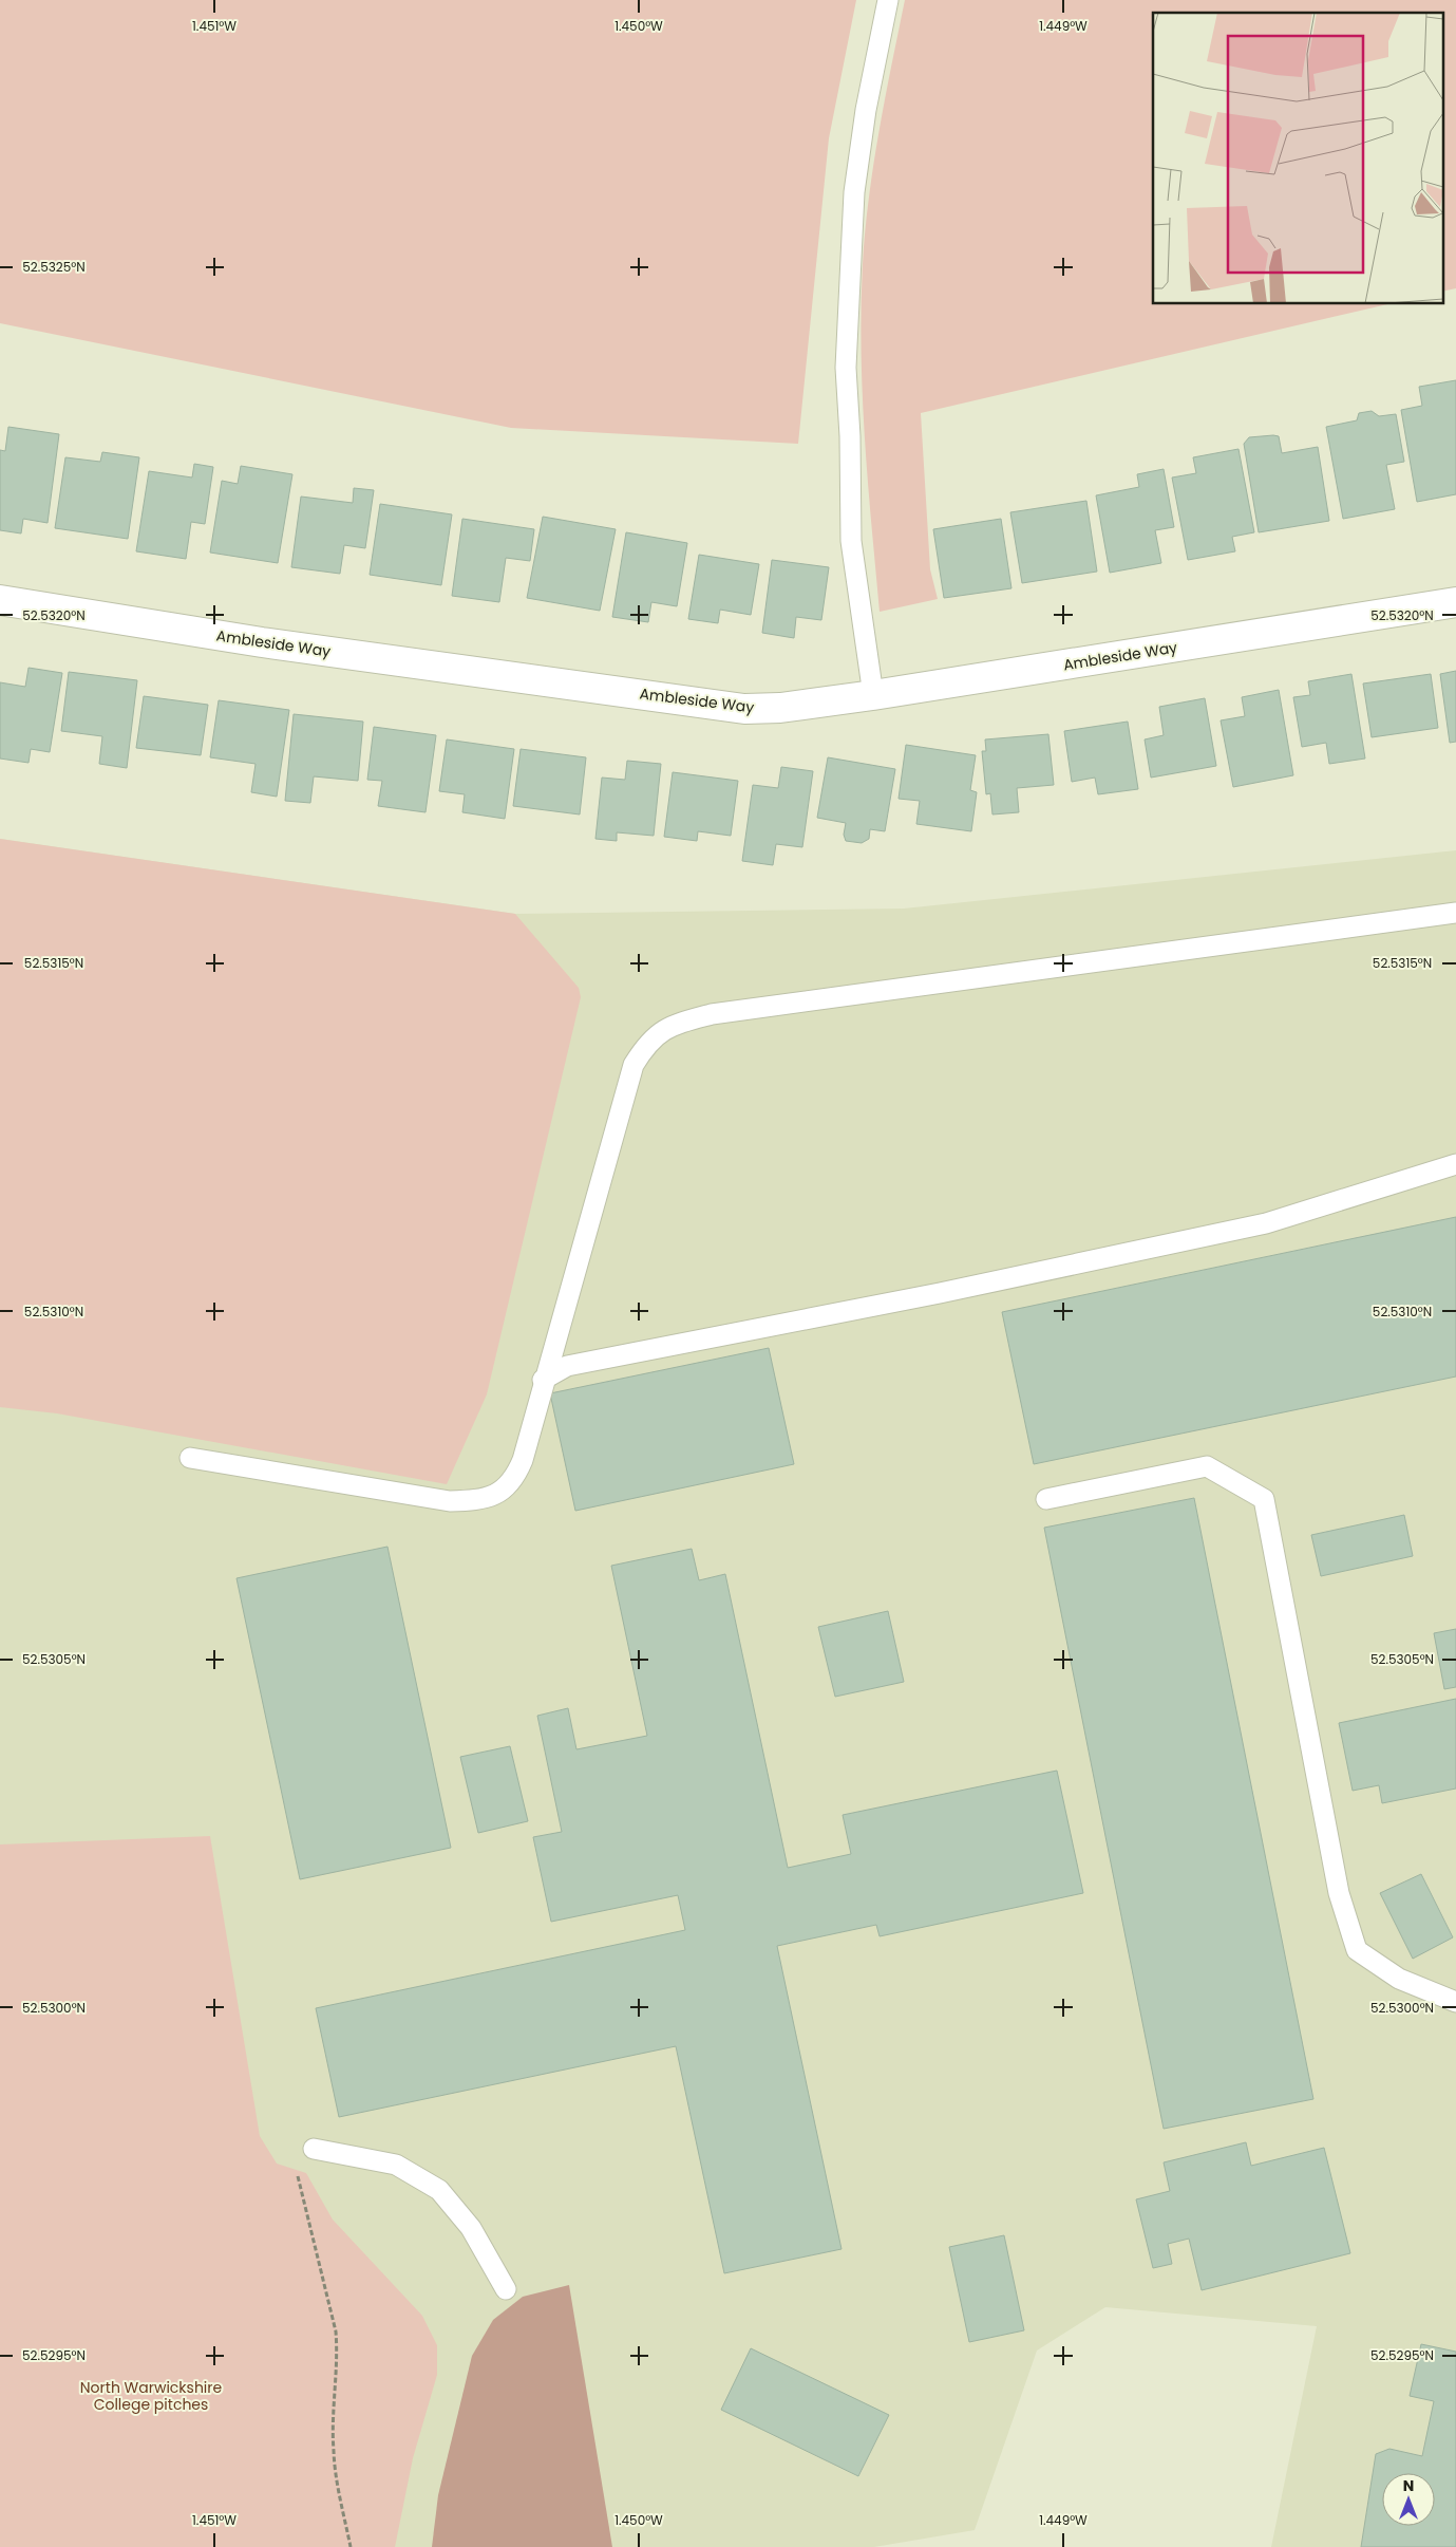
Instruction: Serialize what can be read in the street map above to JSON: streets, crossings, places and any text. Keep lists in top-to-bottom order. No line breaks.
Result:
{"streets":{"street":["Ambleside Way"]},"parks":["North Warwickshire College pitches"],"north":"top","coordinates":["1.451°W","1.450°W","1.449°W","52.5325°N","52.5320°N","52.5315°N","52.5310°N","52.5305°N","52.5300°N","52.5295°N"]}
